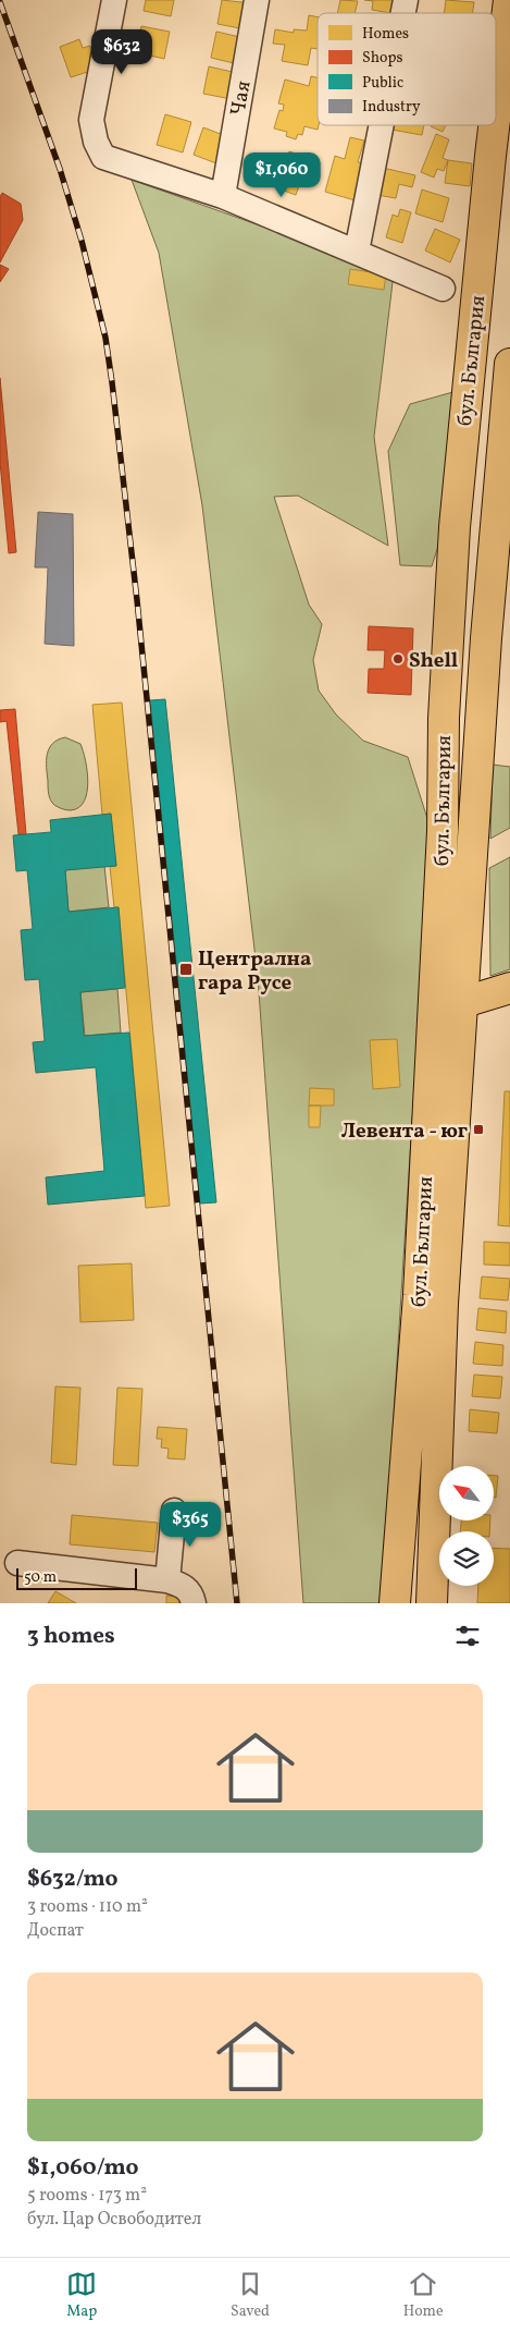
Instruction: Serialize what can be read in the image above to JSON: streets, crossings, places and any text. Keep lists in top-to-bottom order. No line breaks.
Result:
{"streets":{"main road":["бул. България"],"street":["Чая"]},"places":{"other":["Shell"],"transit":["Централна гара Русе","Левента - юг"]},"legend":["Homes","Shops","Public","Industry"],"scale_bar":"50 m","north":"top left","page":{"price":["$632","$1,060","$365"],"scale":"50 m","heading":"3 homes","list":[{"name":"$632/mo","note":"3 rooms · 110 m² · Доспат"},{"name":"$1,060/mo","note":"5 rooms · 173 m² · бул. Цар Освободител"}],"tabs":["Map","Saved","Home"]}}
